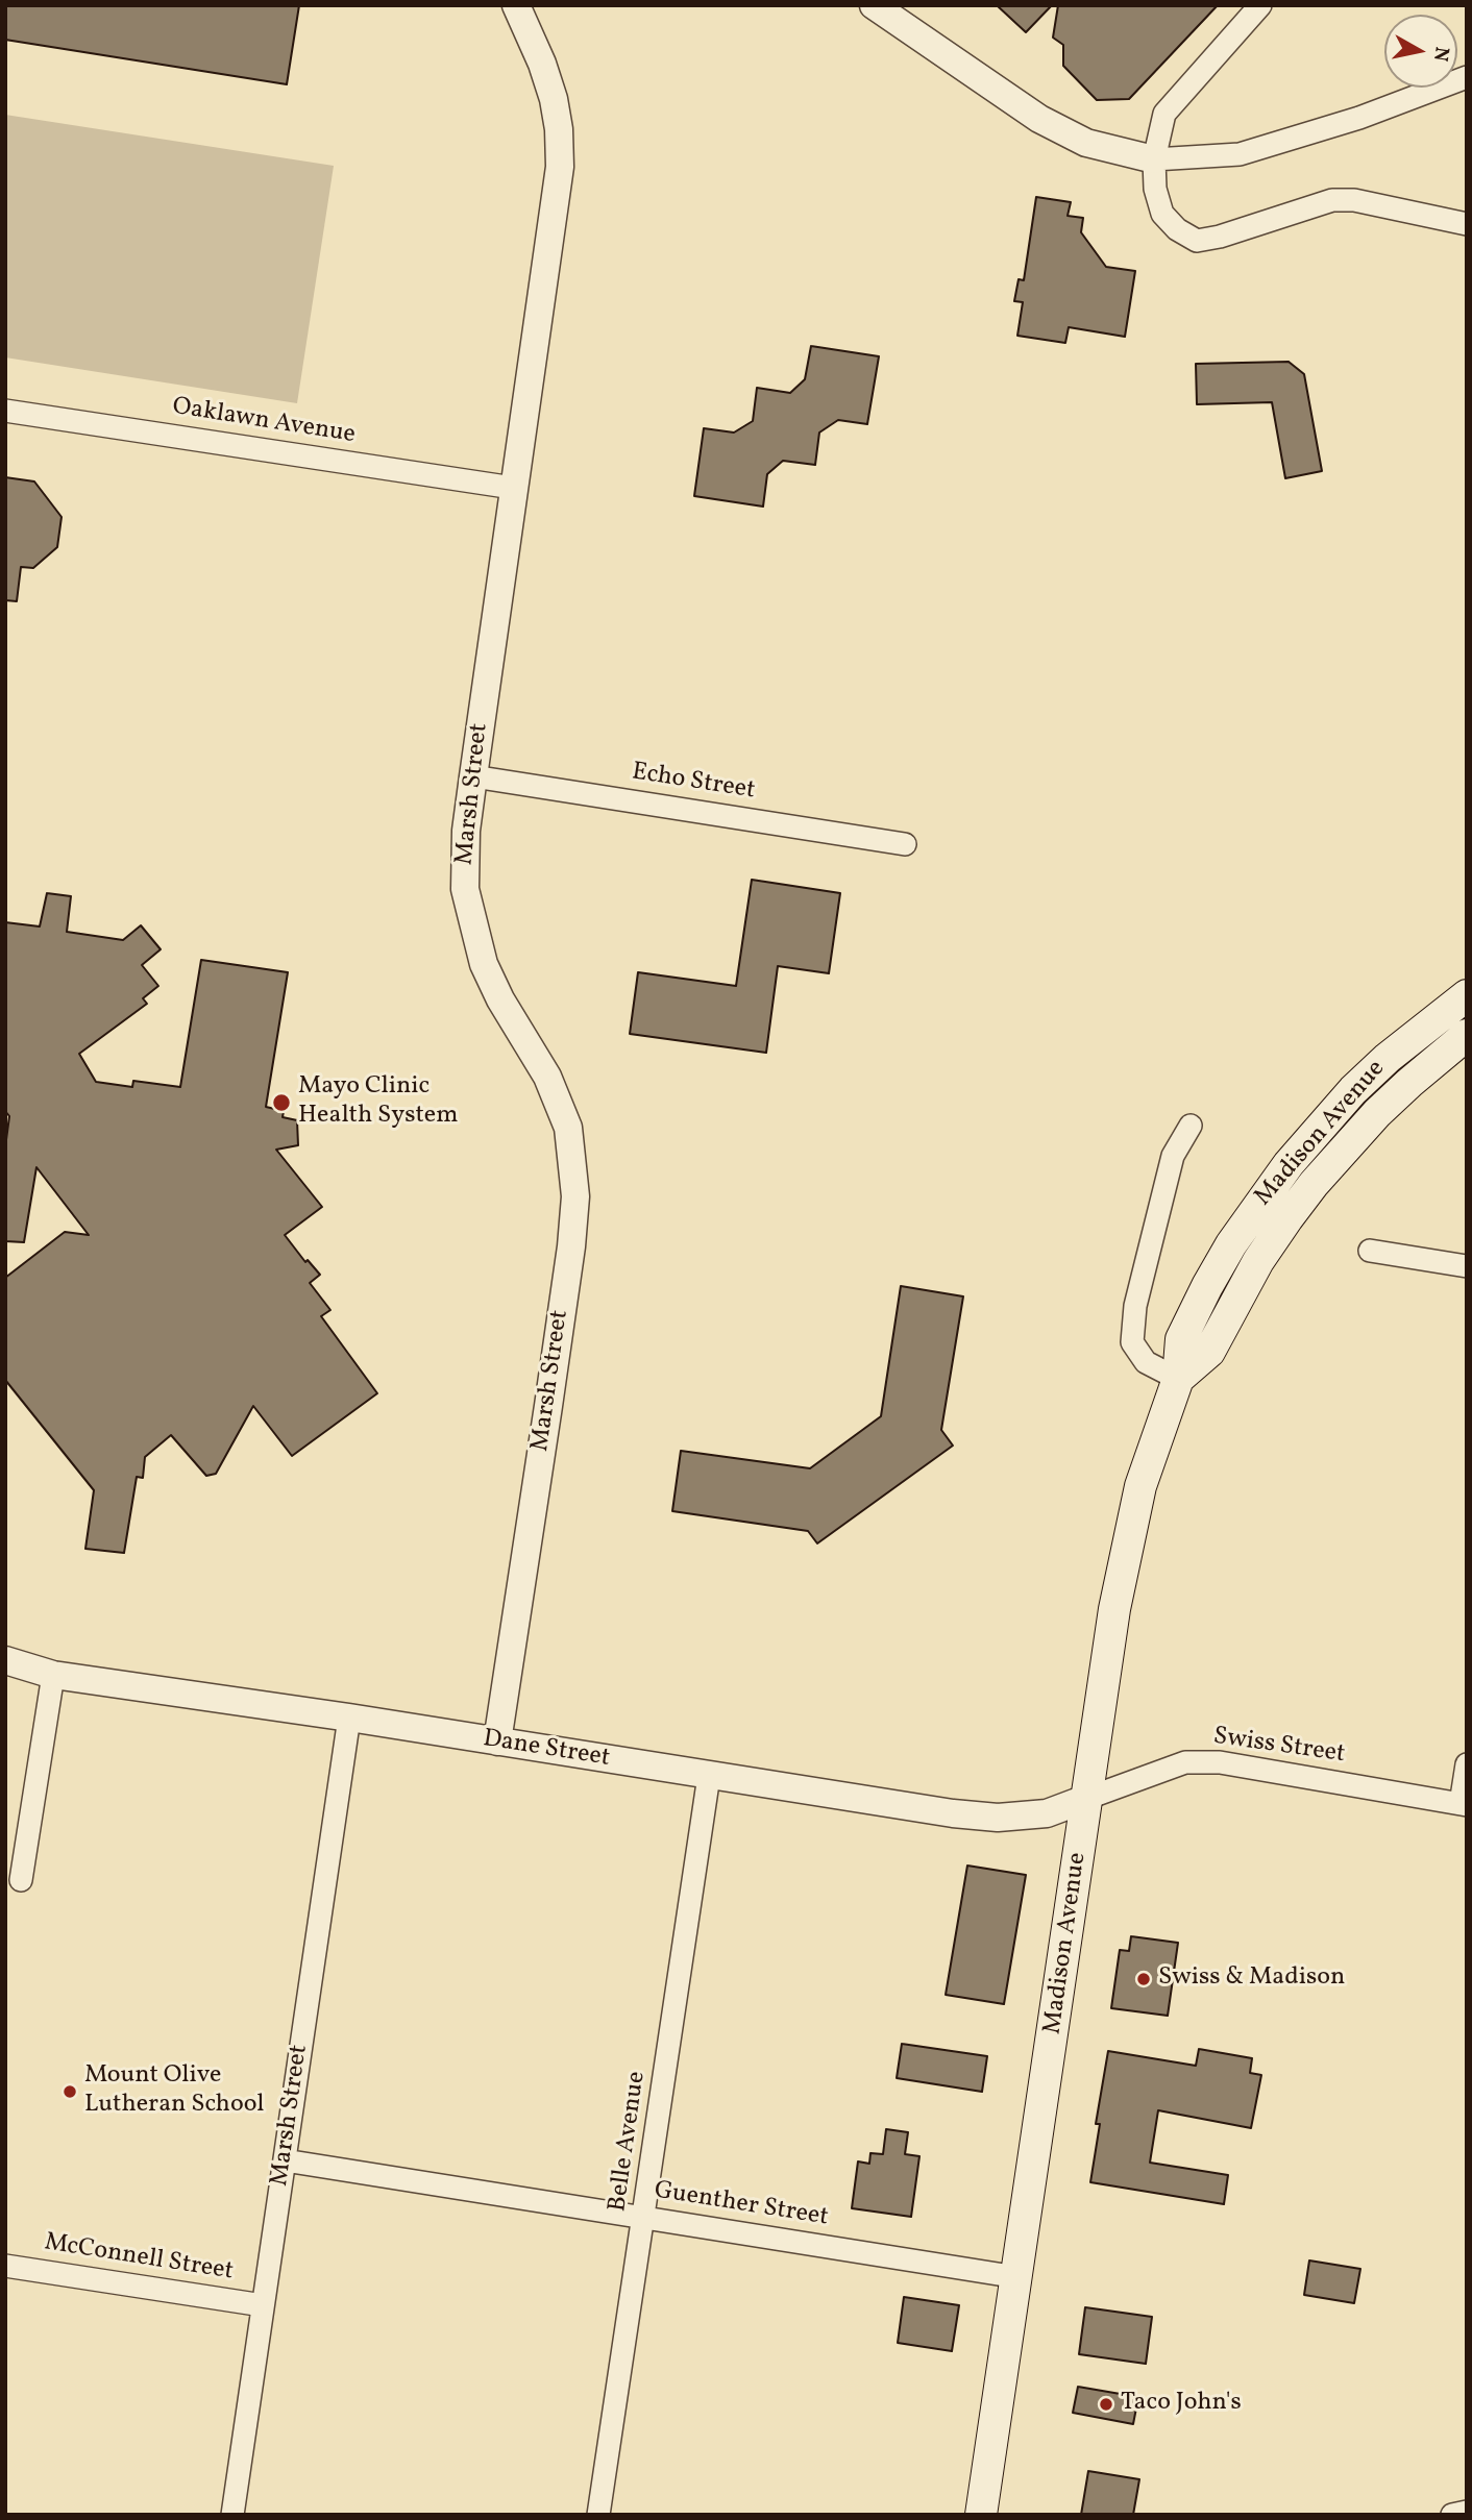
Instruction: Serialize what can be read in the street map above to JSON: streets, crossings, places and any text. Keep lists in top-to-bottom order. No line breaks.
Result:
{"streets":{"main road":["Madison Avenue"],"street":["Oaklawn Avenue","Echo Street","Marsh Street","Swiss Street","Dane Street","Belle Avenue","Guenther Street","McConnell Street"]},"crossings":[["Oaklawn Avenue","Marsh Street"],["Echo Street","Marsh Street"],["Marsh Street","Dane Street"],["Marsh Street","Guenther Street"],["Marsh Street","McConnell Street"],["Madison Avenue","Swiss Street"],["Madison Avenue","Dane Street"],["Madison Avenue","Guenther Street"],["Swiss Street","Dane Street"],["Dane Street","Belle Avenue"],["Belle Avenue","Guenther Street"]],"places":["Mayo Clinic Health System","Swiss & Madison","Mount Olive Lutheran School","Taco John's"],"north":"right"}
